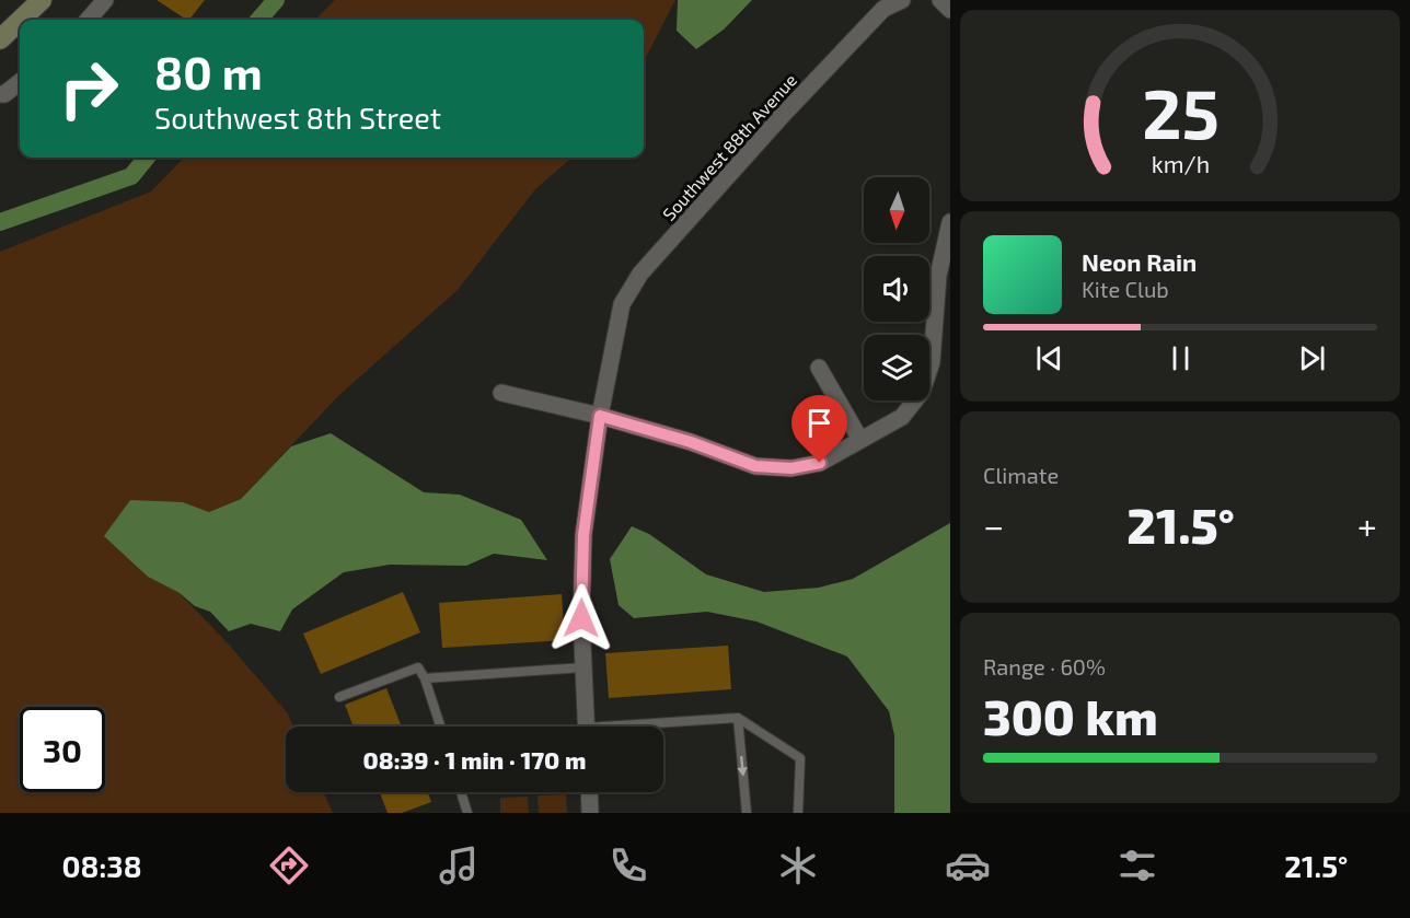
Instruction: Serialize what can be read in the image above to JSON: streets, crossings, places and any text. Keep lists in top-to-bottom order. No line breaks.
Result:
{"streets":{"street":["Southwest 88th Avenue"]},"north":"bottom","page":{"turn":["80 m","Southwest 8th Street"],"song":["Neon Rain","Kite Club"],"tile":["Climate",["Range · 60%","300 km"]],"heat":["−","21.5°","+"],"limit":"30","trip":"08:39 · 1 min · 170 m","tabs":["08:38","21.5°"],"gauge":["25","km/h"]}}
